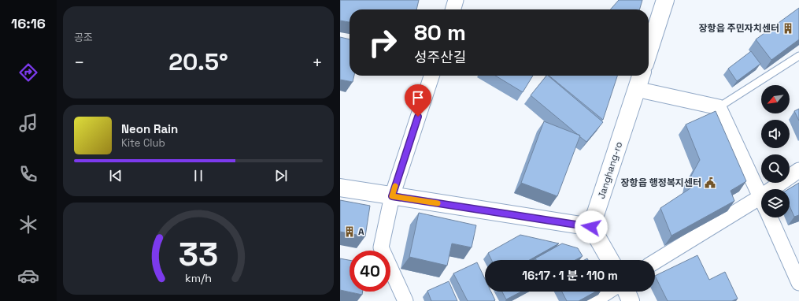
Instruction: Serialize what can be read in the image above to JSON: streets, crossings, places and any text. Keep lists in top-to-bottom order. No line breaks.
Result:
{"streets":{"street":["Janghang-ro"]},"places":{"building":["장항읍 주민자치센터","A"],"public building":["장항읍 행정복지센터"]},"north":"bottom left","page":{"tabs":"16:16","tile":"공조","turn":["80 m","성주산길"],"heat":["−","20.5°","+"],"song":["Neon Rain","Kite Club"],"limit":"40","trip":"16:17 · 1 분 · 110 m","gauge":["33","km/h"]}}
